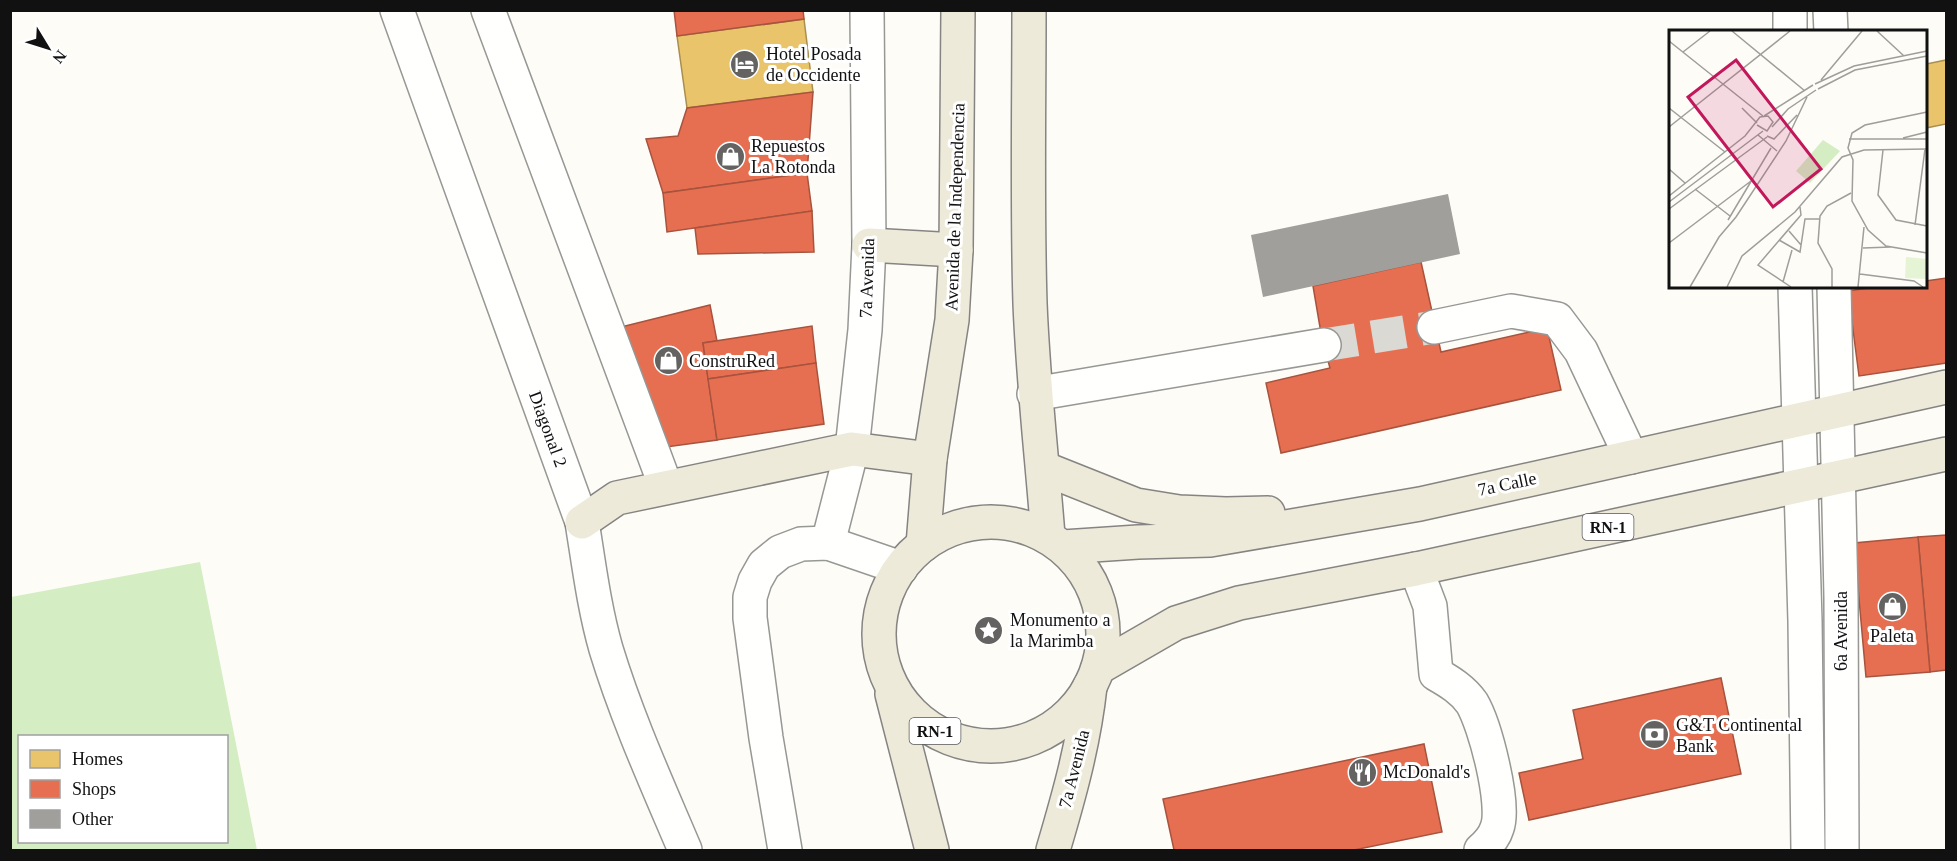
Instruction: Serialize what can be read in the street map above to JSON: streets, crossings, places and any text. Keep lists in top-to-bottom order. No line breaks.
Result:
{"streets":{"main road":["Avenida de la Independencia","7a Avenida","7a Calle","RN-1"],"street":["Diagonal 2","6a Avenida"]},"crossings":[["Avenida de la Independencia","RN-1"],["7a Avenida","RN-1"],["7a Calle","RN-1"],["7a Calle","6a Avenida"],["RN-1","6a Avenida"]],"places":{"hotel":["Hotel Posada de Occidente"],"shop":["Repuestos La Rotonda","ConstruRed","Paleta"],"place":["Monumento a la Marimba"],"bank":["G&T Continental Bank"],"restaurant":["McDonald's"]},"legend":["Homes","Shops","Other"],"north":"bottom right"}
